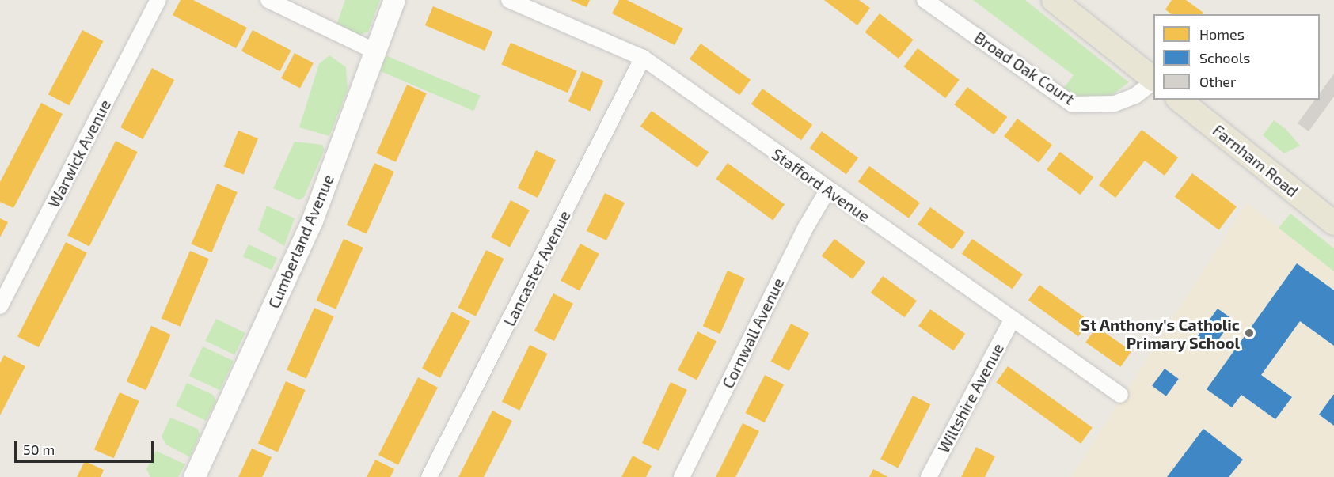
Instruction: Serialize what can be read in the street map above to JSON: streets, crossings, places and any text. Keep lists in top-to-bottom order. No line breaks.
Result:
{"streets":{"main road":["Farnham Road"],"street":["Broad Oak Court","Warwick Avenue","Stafford Avenue","Cumberland Avenue","Lancaster Avenue","Cornwall Avenue","Wiltshire Avenue"]},"crossings":[["Stafford Avenue","Lancaster Avenue"],["Stafford Avenue","Cornwall Avenue"],["Stafford Avenue","Wiltshire Avenue"]],"places":["St Anthony's Catholic Primary School"],"legend":["Homes","Schools","Other"],"scale_bar":"50 m"}
